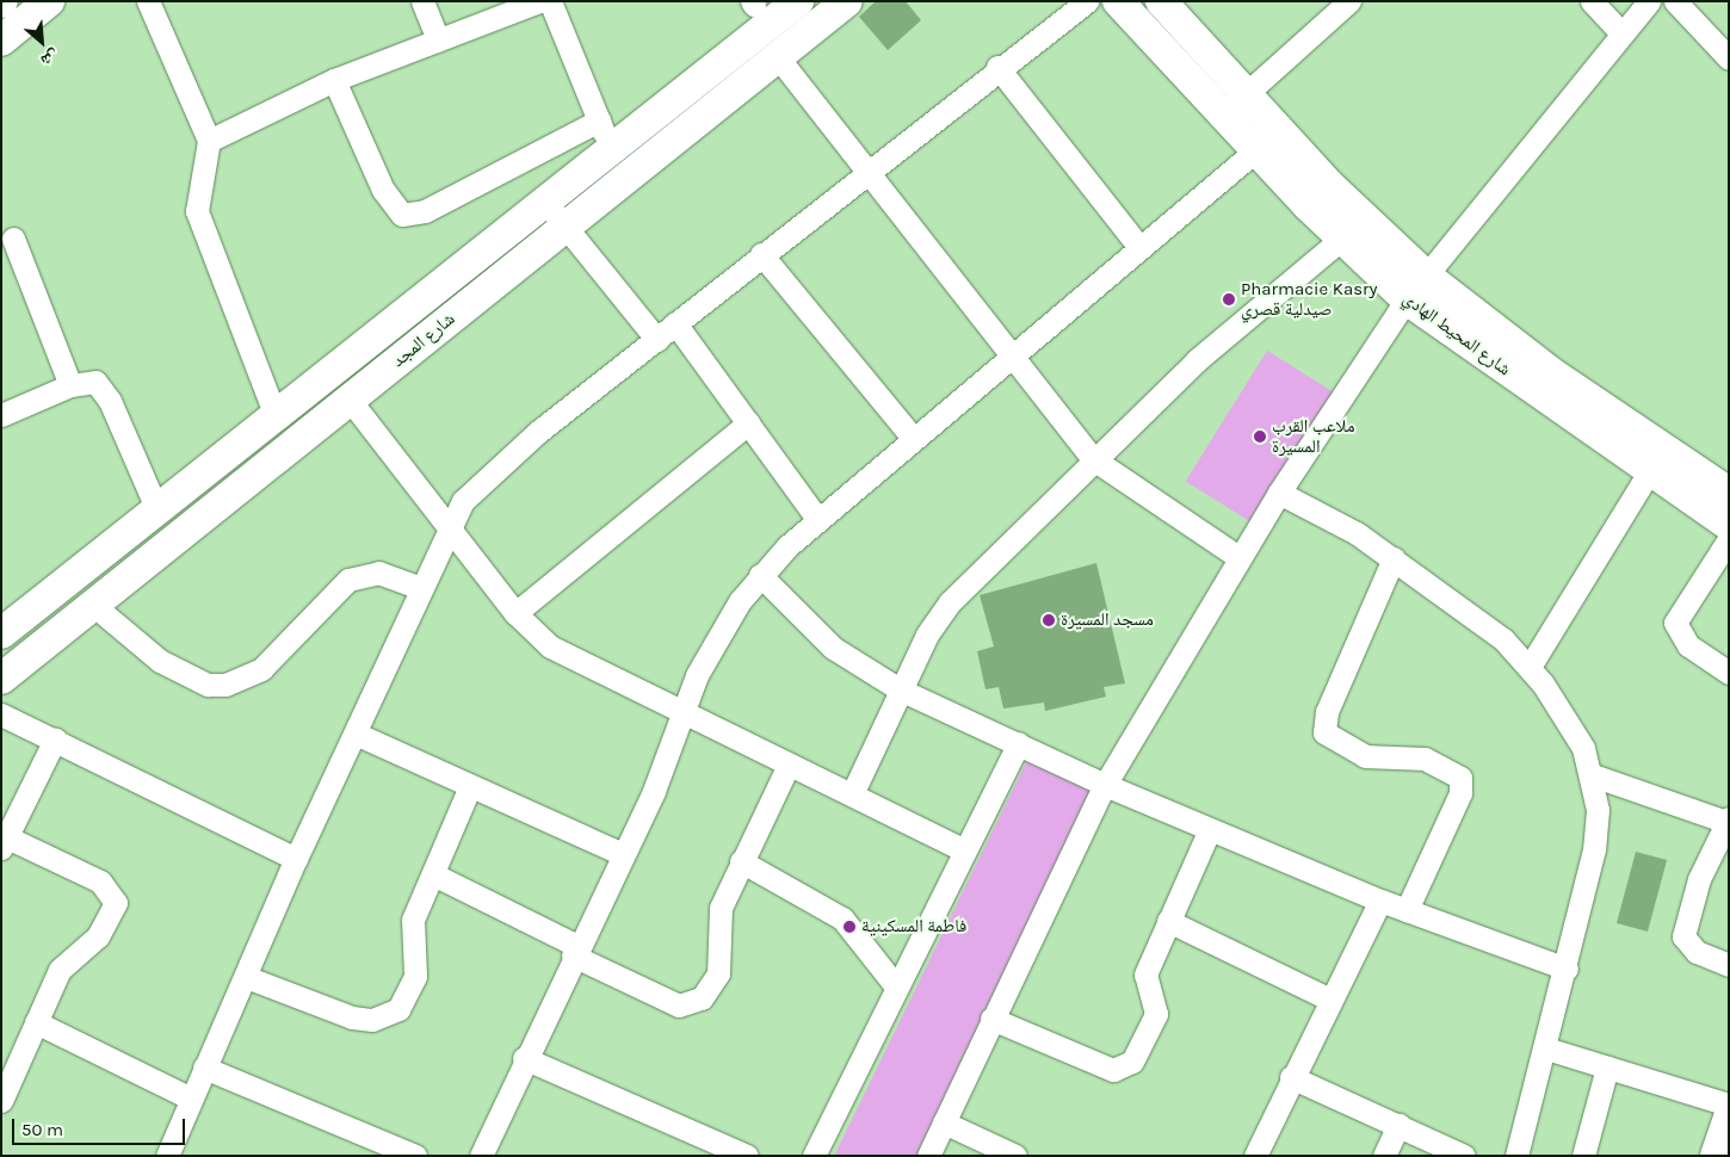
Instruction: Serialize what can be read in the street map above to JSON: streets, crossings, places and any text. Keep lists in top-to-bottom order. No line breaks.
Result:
{"streets":{"main road":["شارع المحيط الهادي","شارع المجد"]},"places":["Pharmacie Kasry صيدلية قصري","ملاعب القرب المسيرة","مسجد المسيرة","فاطمة المسكينية"],"scale_bar":"50 m","north":"bottom right"}
